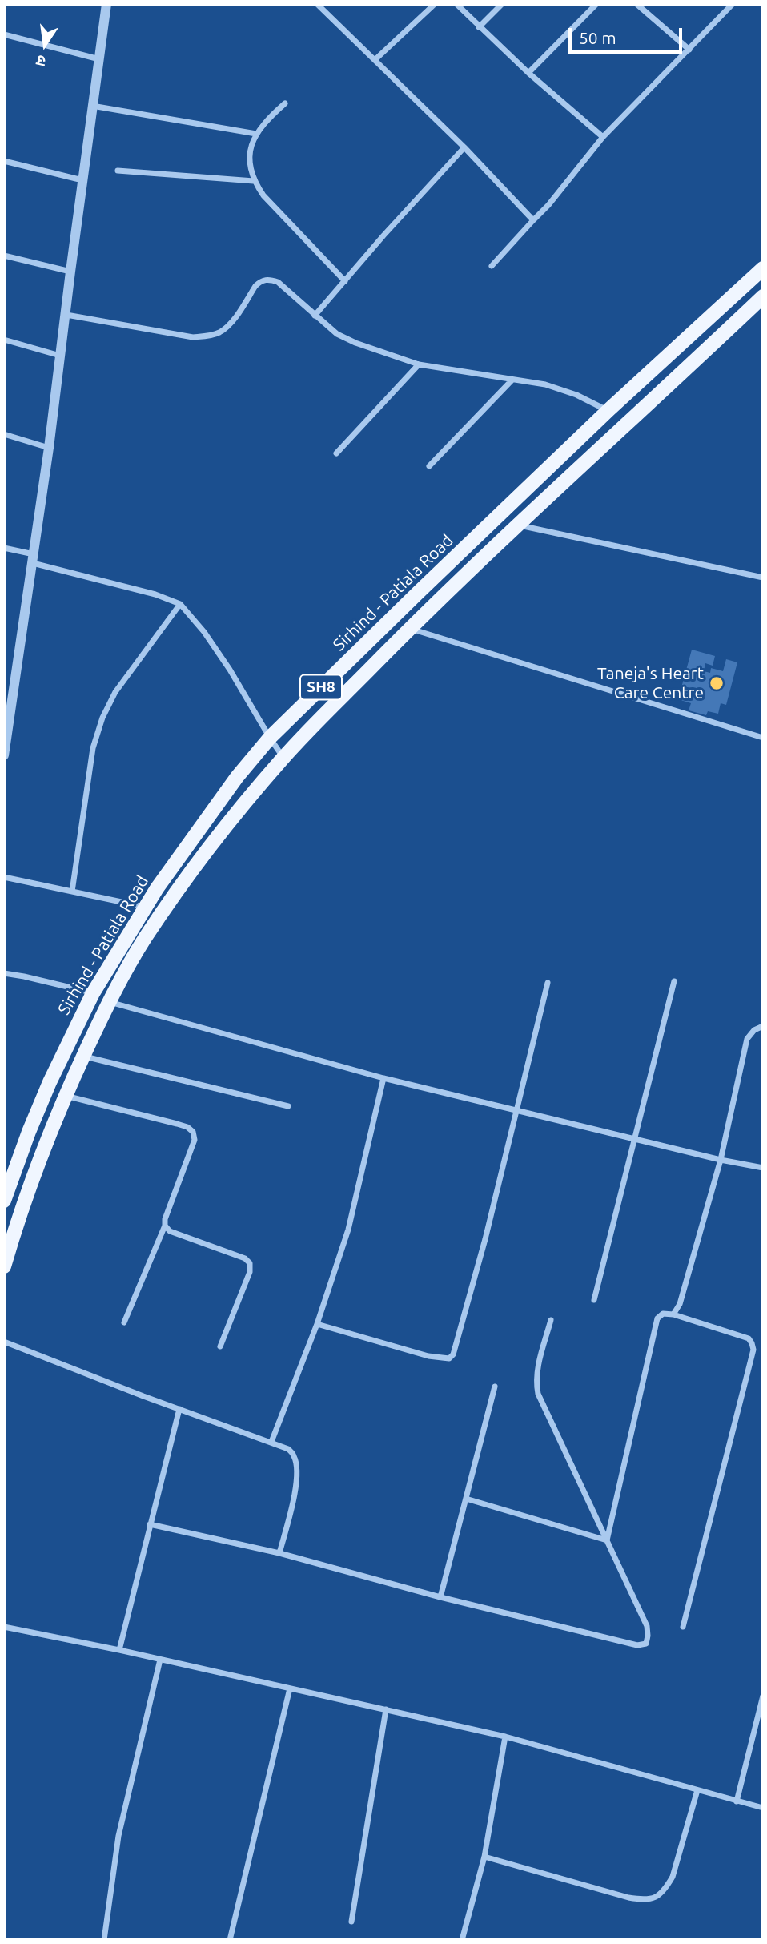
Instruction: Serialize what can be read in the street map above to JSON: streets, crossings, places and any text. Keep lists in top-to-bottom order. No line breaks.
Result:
{"streets":{"main road":["Sirhind - Patiala Road","SH8"]},"places":["Taneja's Heart Care Centre"],"scale_bar":"50 m","north":"bottom"}
